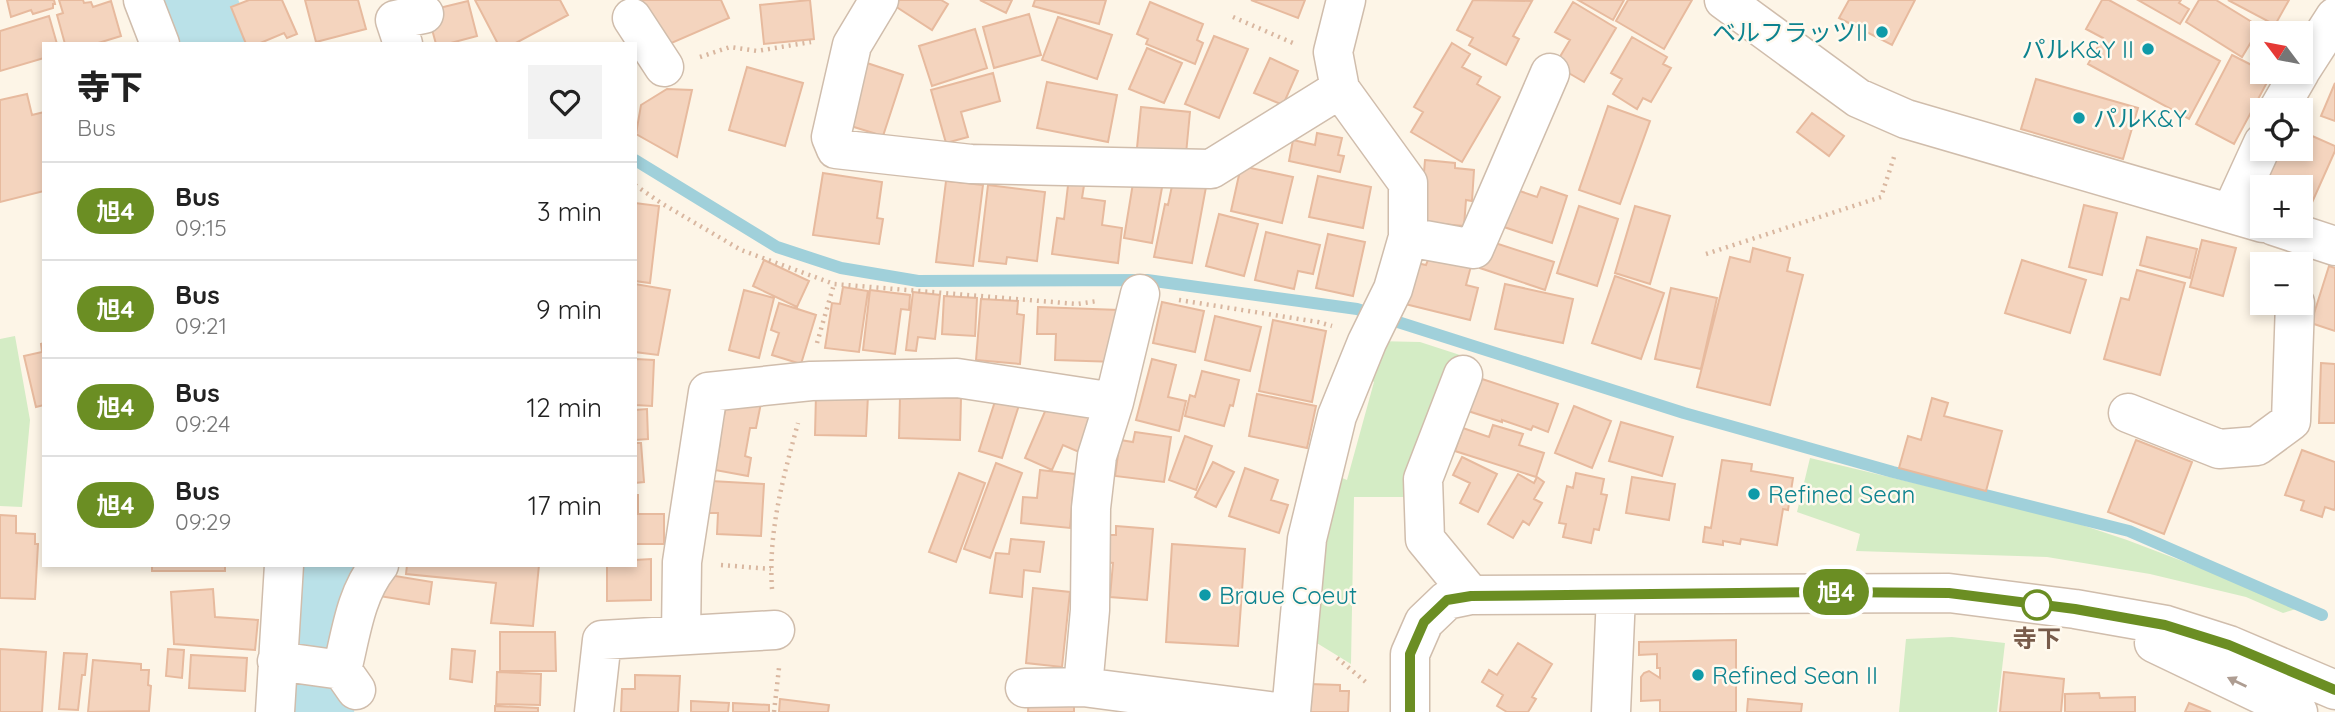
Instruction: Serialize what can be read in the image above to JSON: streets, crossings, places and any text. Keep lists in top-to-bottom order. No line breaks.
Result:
{"places":["ベルフラッツII","パルK&Y II","パルK&Y","Refined Sean","Braue Coeut","寺下","Refined Sean II"],"lines":["bus line 旭4"],"north":"top left","page":{"on_map":"旭4","map_buttons":["+","−"],"heading":["寺下","Bus"],"list":[{"mark":"旭4","name":"Bus","note":"09:15","value":"3 min"},{"mark":"旭4","name":"Bus","note":"09:21","value":"9 min"},{"mark":"旭4","name":"Bus","note":"09:24","value":"12 min"},{"mark":"旭4","name":"Bus","note":"09:29","value":"17 min"}]}}
